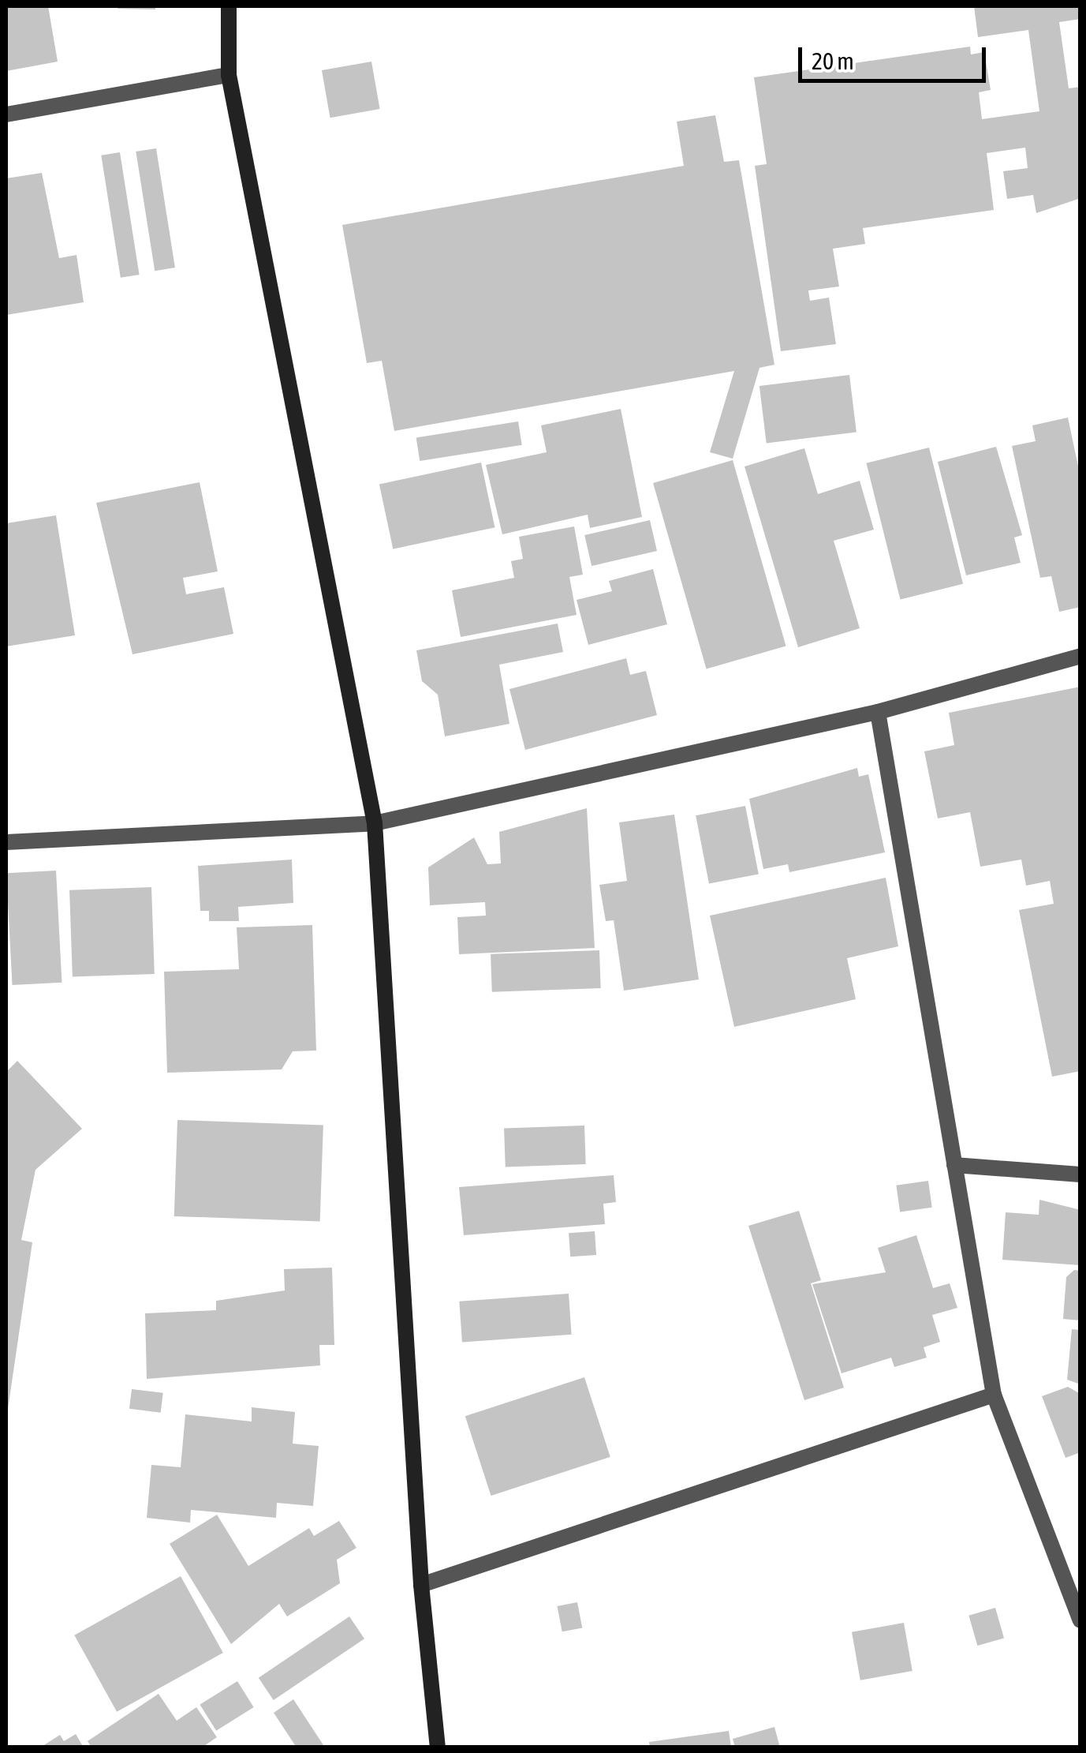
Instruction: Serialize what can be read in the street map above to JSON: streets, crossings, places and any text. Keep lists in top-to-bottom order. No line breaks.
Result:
{"scale_bar":"20 m"}
